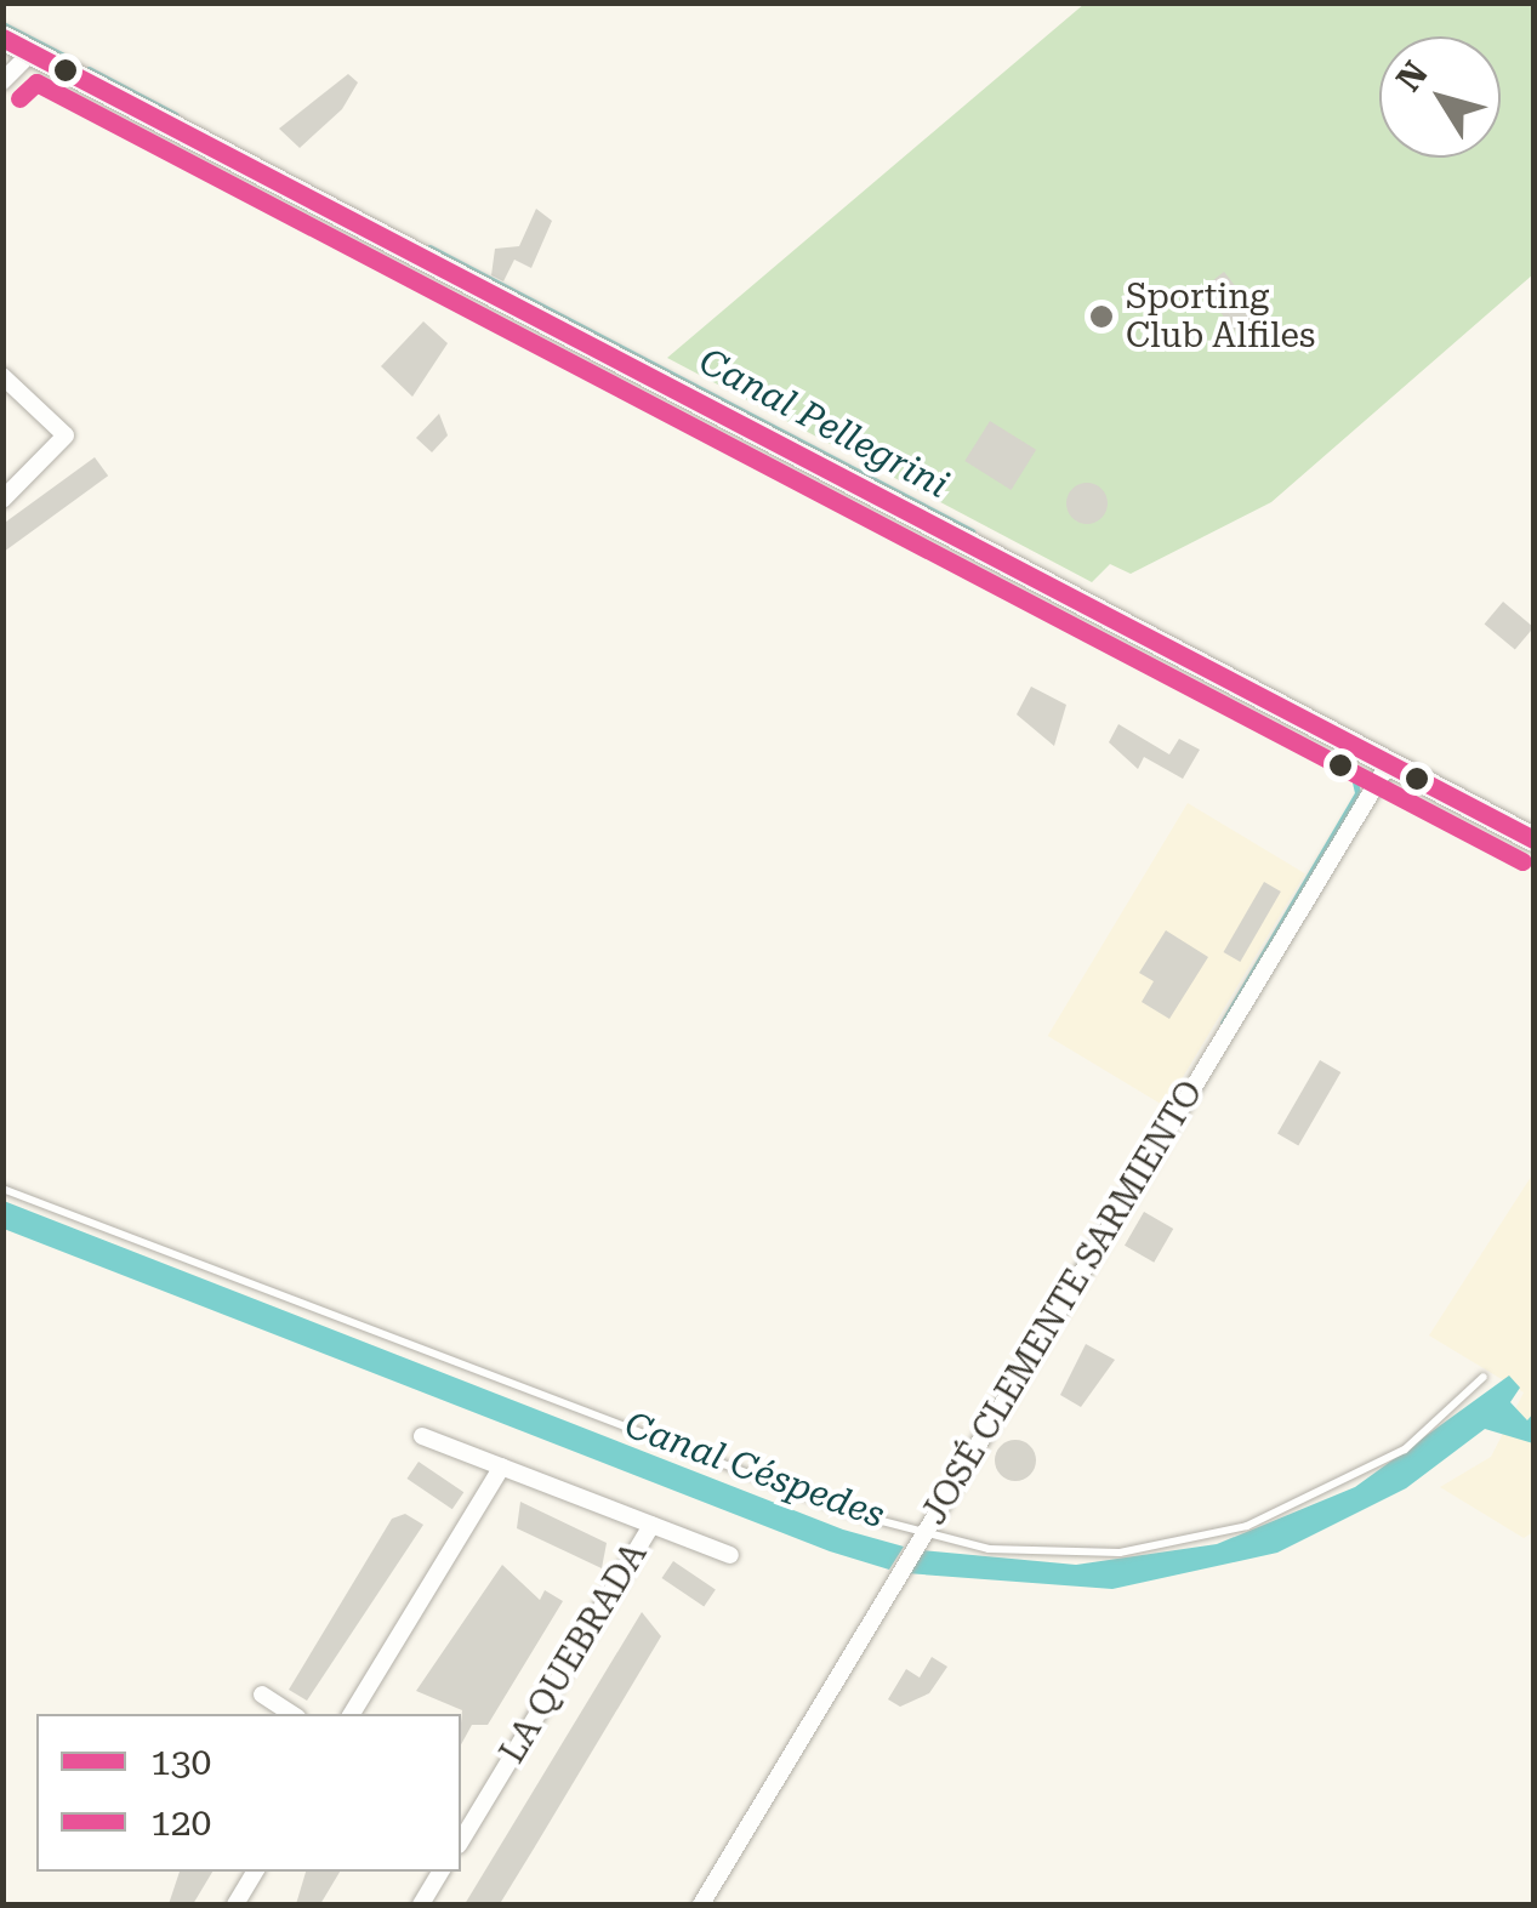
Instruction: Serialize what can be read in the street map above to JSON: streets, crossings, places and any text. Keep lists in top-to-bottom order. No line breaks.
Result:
{"streets":{"street":["JOSÉ CLEMENTE SARMIENTO","LA QUEBRADA"]},"water":["Canal Pellegrini","Canal Céspedes"],"places":["Sporting Club Alfiles"],"lines":["transit line 130","transit line 120"],"legend":["130","120"],"north":"top left"}
